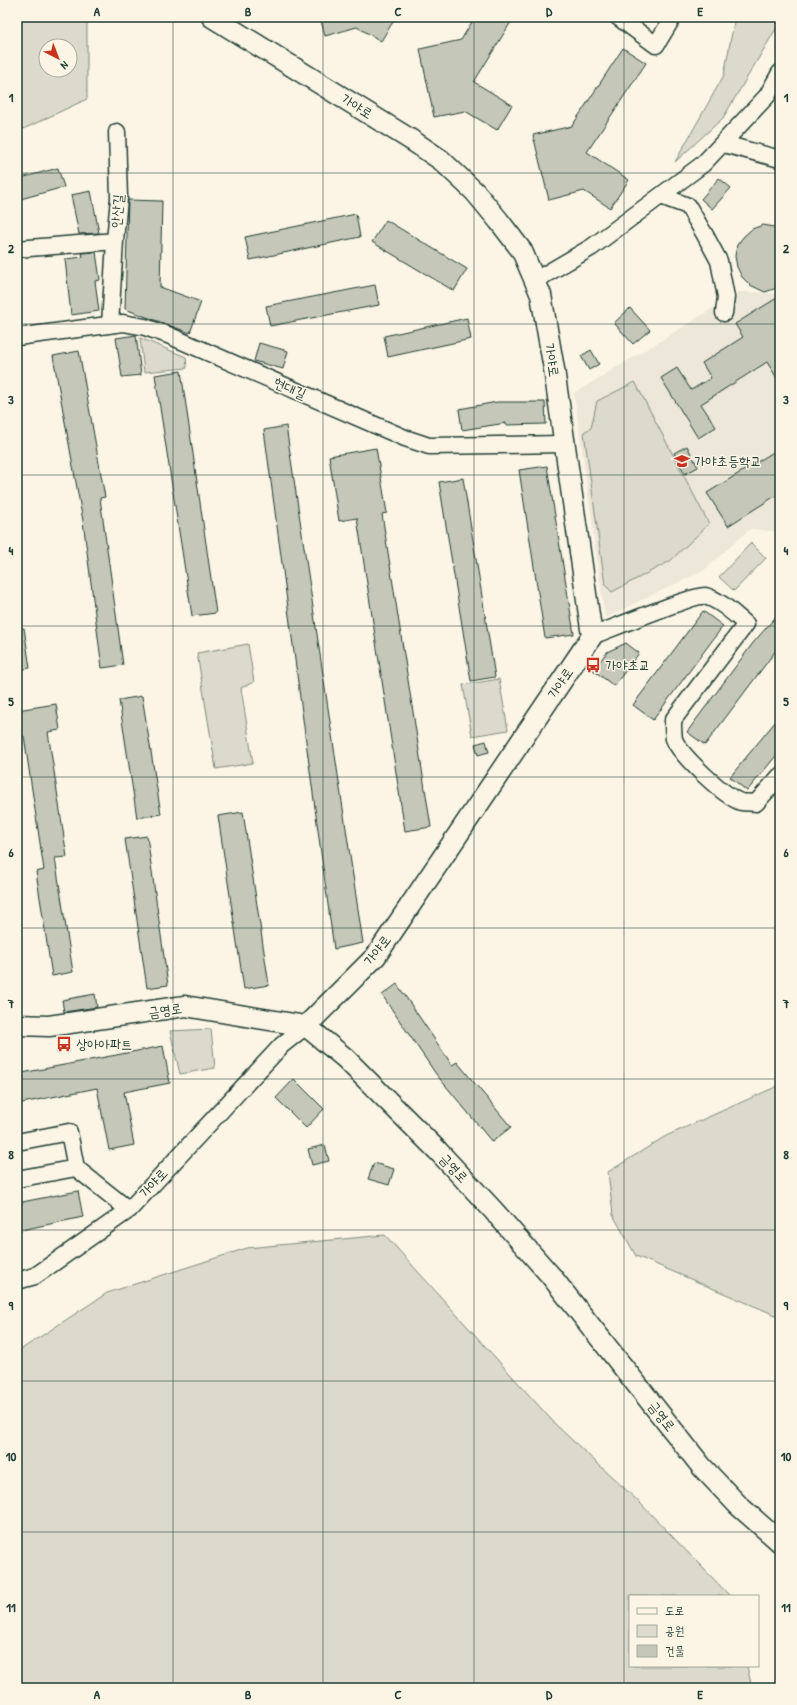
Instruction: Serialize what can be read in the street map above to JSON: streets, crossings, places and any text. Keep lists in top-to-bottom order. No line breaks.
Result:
{"streets":{"street":["가야로","안산길","현대길","금영로"]},"crossings":[["가야로","현대길"],["가야로","금영로"]],"places":{"school or university":["가야초등학교"],"bus stop":["가야초교","상아아파트"]},"legend":["도로","공원","건물"],"north":"bottom right","grid":{"columns":["A","B","C","D","E"],"rows":["1","2","3","4","5","6","7","8","9","10","11"]}}
